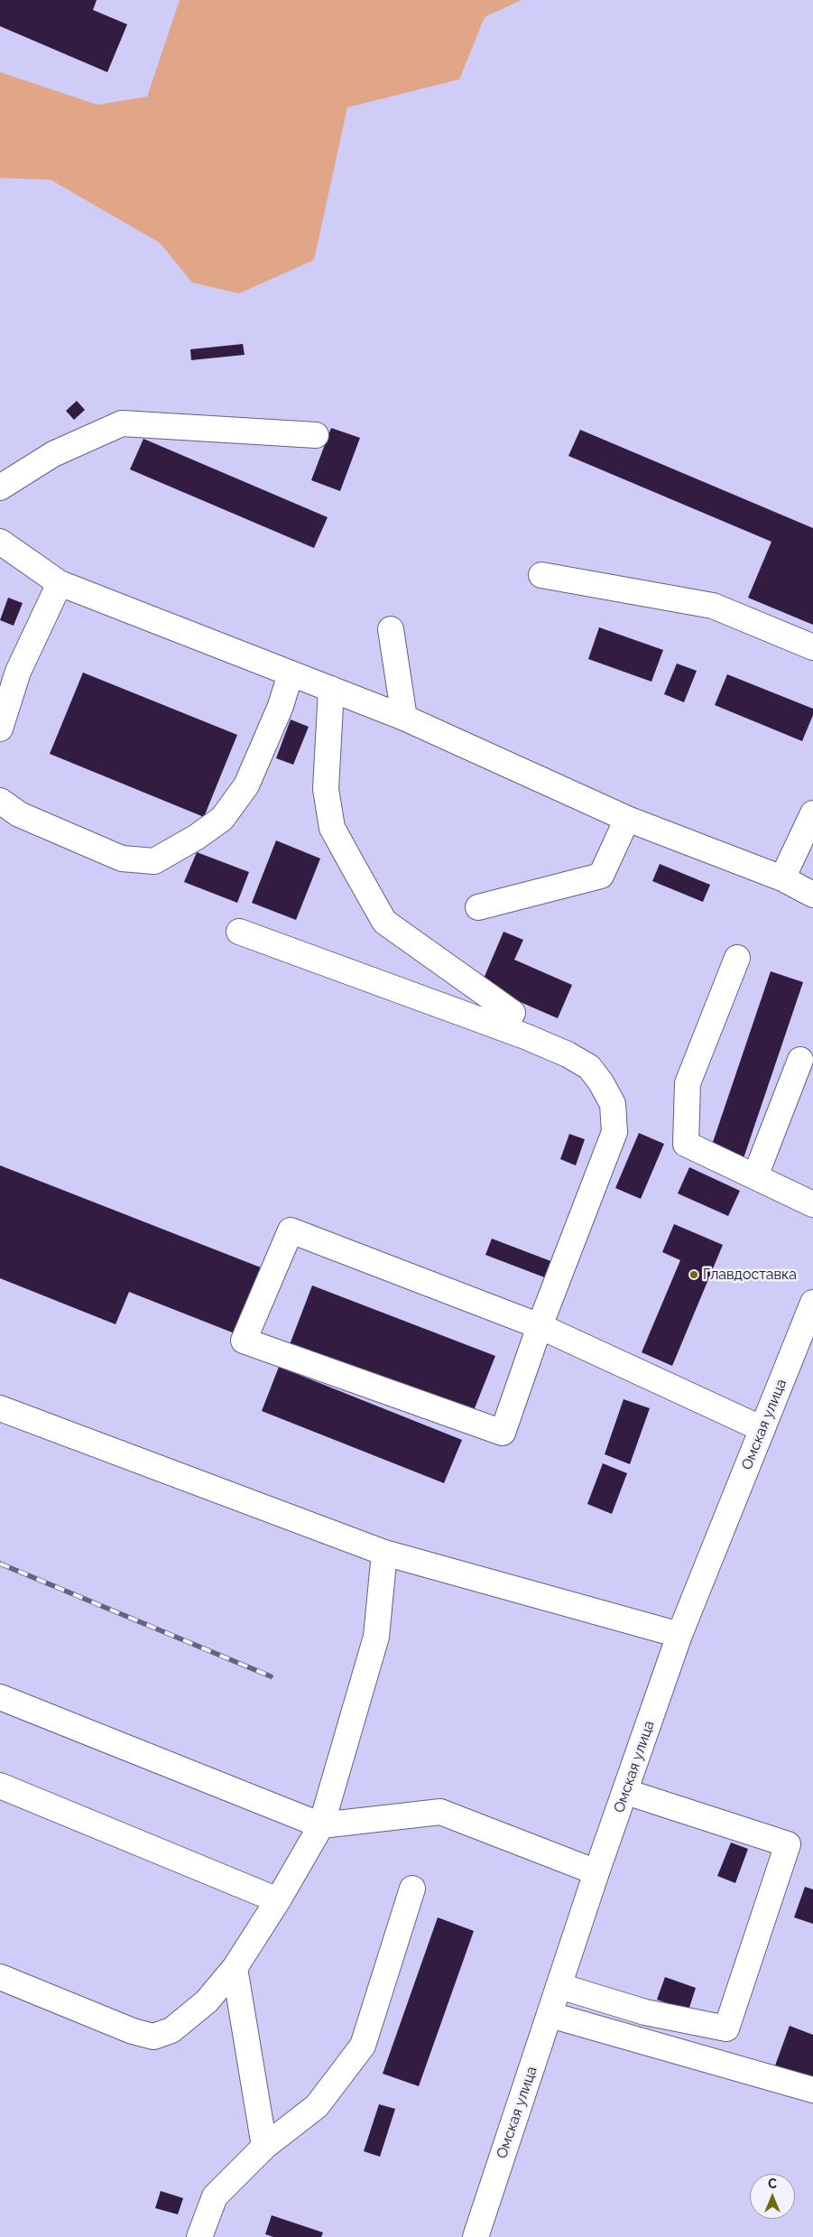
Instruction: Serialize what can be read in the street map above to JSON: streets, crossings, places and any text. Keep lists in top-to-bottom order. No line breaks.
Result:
{"streets":{"main road":["Омская улица"]},"places":["Главдоставка"],"north":"top"}
